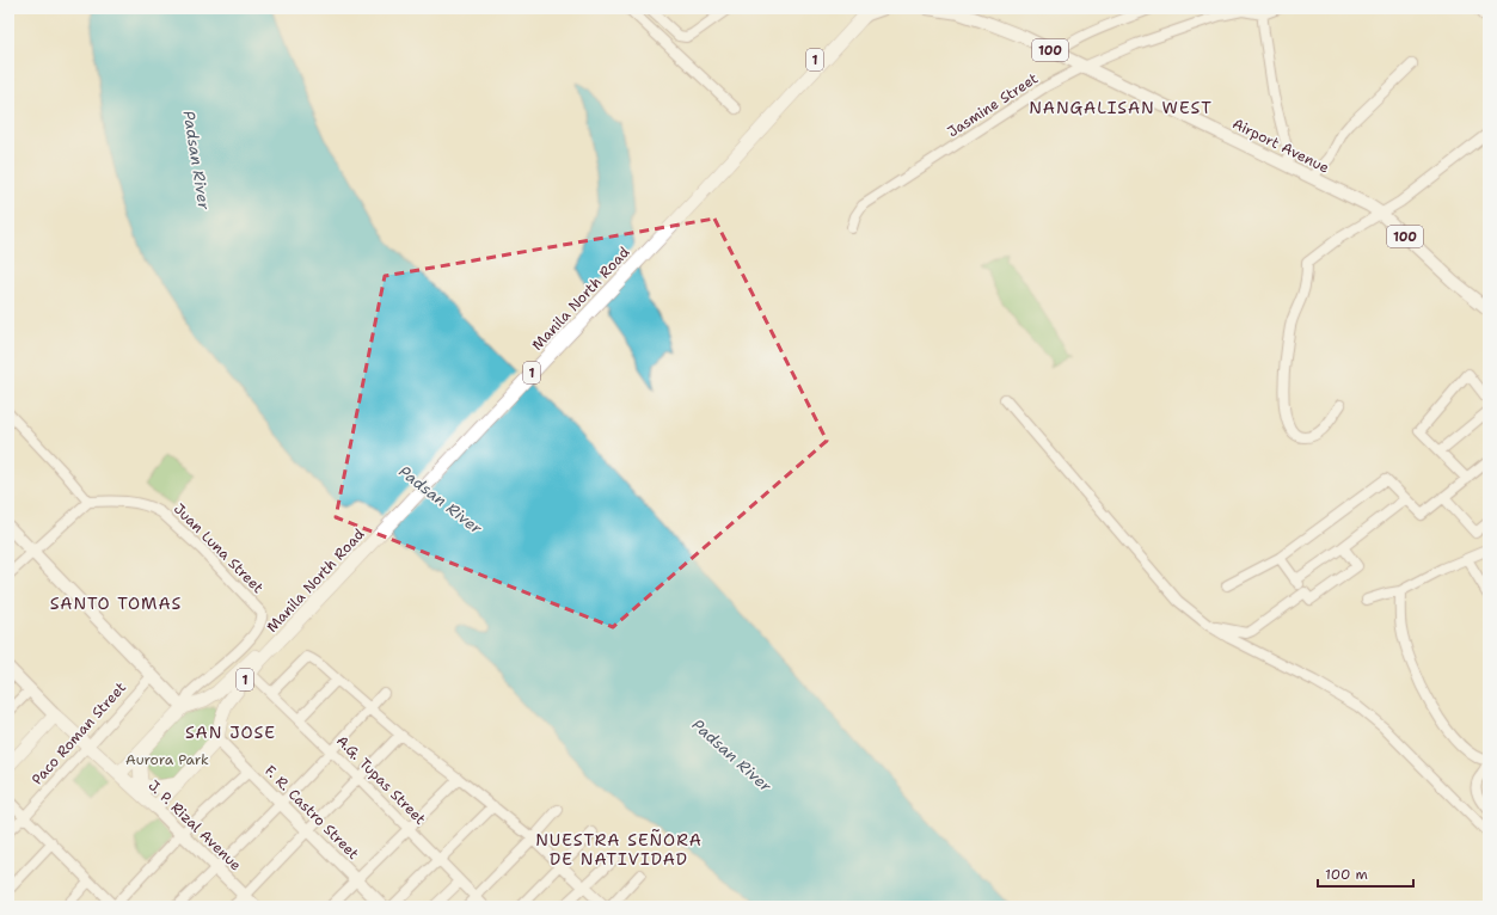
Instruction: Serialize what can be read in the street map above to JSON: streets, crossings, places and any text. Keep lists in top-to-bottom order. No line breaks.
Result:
{"streets":{"highway":["1","Manila North Road","J. P. Rizal Avenue"],"main road":["100","Airport Avenue","F. R. Castro Street"],"street":["Jasmine Street","Juan Luna Street","Paco Roman Street","A.G. Tupas Street"]},"crossings":[["Jasmine Street","Airport Avenue"],["Manila North Road","Juan Luna Street"],["Manila North Road","F. R. Castro Street"],["Manila North Road","J. P. Rizal Avenue"],["Paco Roman Street","J. P. Rizal Avenue"]],"districts":["NANGALISAN WEST","SANTO TOMAS","SAN JOSE","NUESTRA SEÑORA DE NATIVIDAD"],"water":["Padsan River"],"parks":["Aurora Park"],"scale_bar":"100 m"}
